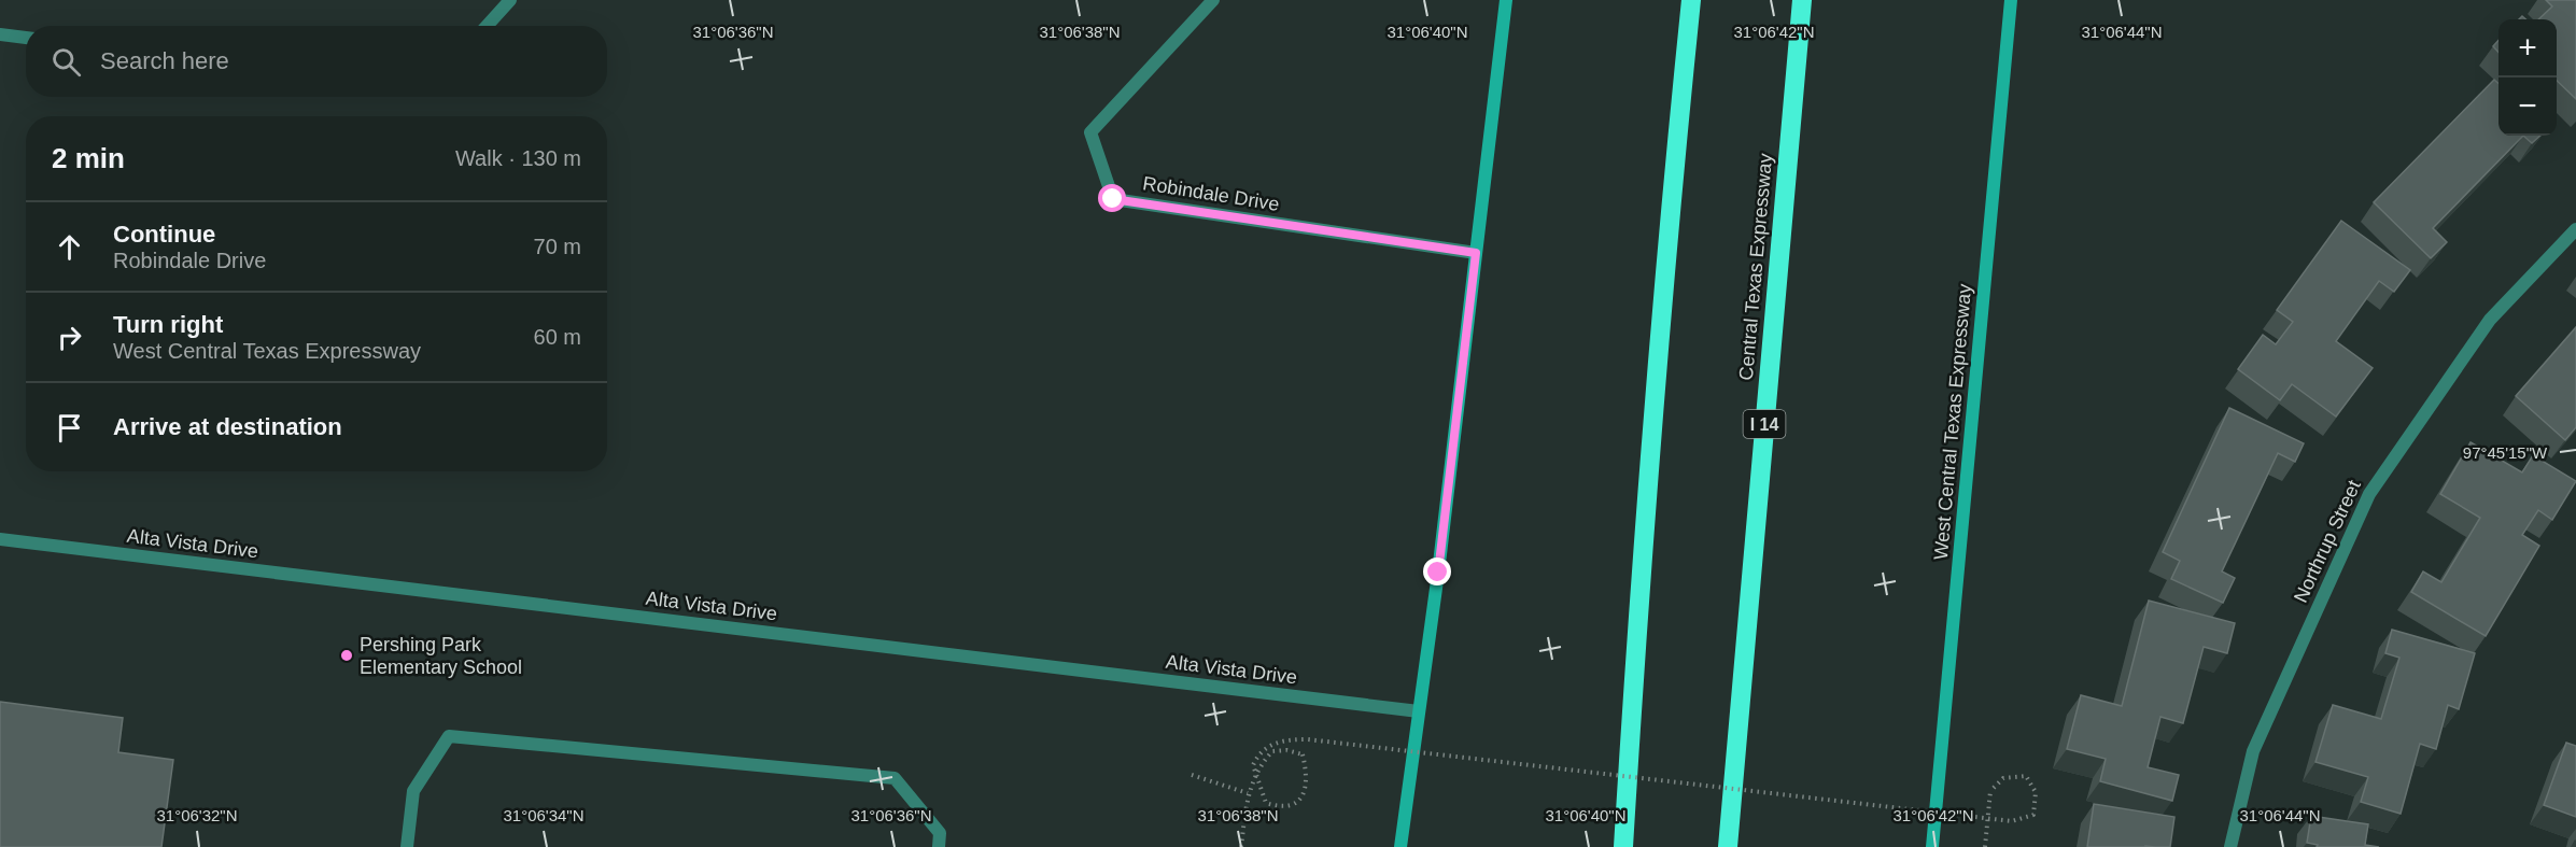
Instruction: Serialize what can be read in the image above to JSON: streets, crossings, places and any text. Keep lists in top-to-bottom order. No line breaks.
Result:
{"streets":{"highway":["Central Texas Expressway","I 14"],"main road":["West Central Texas Expressway"],"street":["Robindale Drive","Northrup Street","Alta Vista Drive"]},"places":["Pershing Park Elementary School"],"page":{"map_buttons":["+","−"],"search":"Search here","heading":["2 min","Walk · 130 m"],"list":[["Continue","Robindale Drive","70 m"],["Turn right","West Central Texas Expressway","60 m"],"Arrive at destination"]},"coordinates":["31°06'36\"N","31°06'38\"N","31°06'40\"N","31°06'42\"N","31°06'44\"N","97°45'15\"W","31°06'32\"N","31°06'34\"N"]}
